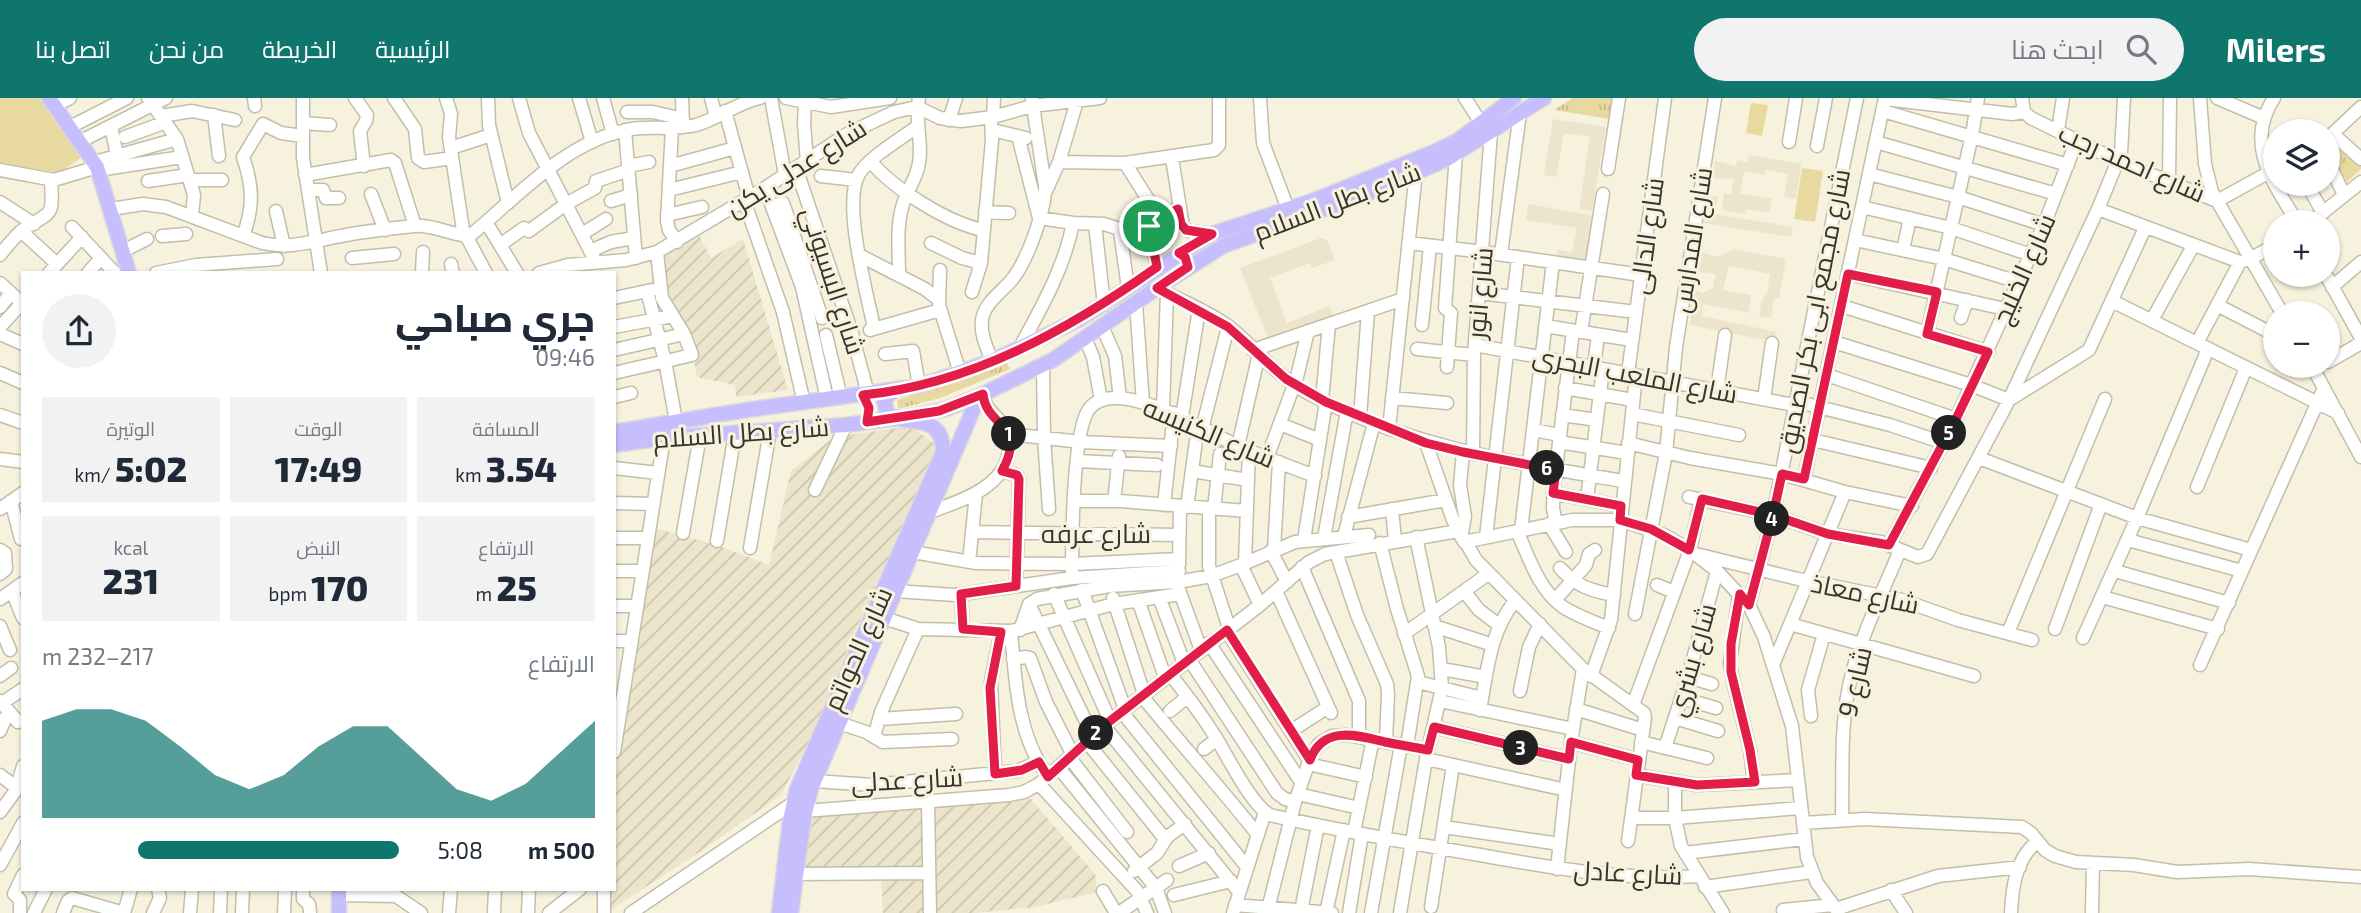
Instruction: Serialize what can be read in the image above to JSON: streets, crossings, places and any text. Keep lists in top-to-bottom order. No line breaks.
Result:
{"streets":{"main road":["شارع بطل السلام","شارع الحواتم"],"street":["شارع احمد رجب","شارع عدلى يكن","شارع الدالى","شارع المدارس","شارع الخليج","شارع البسيوني","شارع انور","شارع مجمع ابى بكر الصديق","شارع الملعب البحرى","شارع الكنيسه","شارع عرفه","شارع معاذ","شارع بشري","شارع 9","شارع عدلى","شارع عادل"]},"crossings":[["شارع احمد رجب","شارع الخليج"],["شارع عدلى يكن","شارع البسيوني"],["شارع بطل السلام","شارع البسيوني"],["شارع بطل السلام","شارع انور"],["شارع بطل السلام","شارع الحواتم"],["شارع الدالى","شارع الملعب البحرى"],["شارع الدالى","شارع عادل"],["شارع المدارس","شارع الملعب البحرى"],["شارع الخليج","شارع الملعب البحرى"],["شارع الخليج","شارع 9"],["شارع انور","شارع الملعب البحرى"],["شارع مجمع ابى بكر الصديق","شارع الملعب البحرى"],["شارع مجمع ابى بكر الصديق","شارع معاذ"],["شارع معاذ","شارع 9"],["شارع الحواتم","شارع عدلى"]],"page":{"header":"Milers","search":"ابحث هنا","nav":["الرئيسية","الخريطة","من نحن","اتصل بنا"],"map_buttons":["+","−"],"heading":["جري صباحي","09:46"],"stats":[["المسافة","3.54 km"],["الوقت","17:49"],["الوتيرة","5:02 /km"],["الارتفاع","25 m"],["النبض","170 bpm"],["kcal","231"]],"pins":["5","1","6","4","2","3"],"chart":["الارتفاع","217–232 m"],"list":[{"name":"500 m","note":"5:08"}]}}
